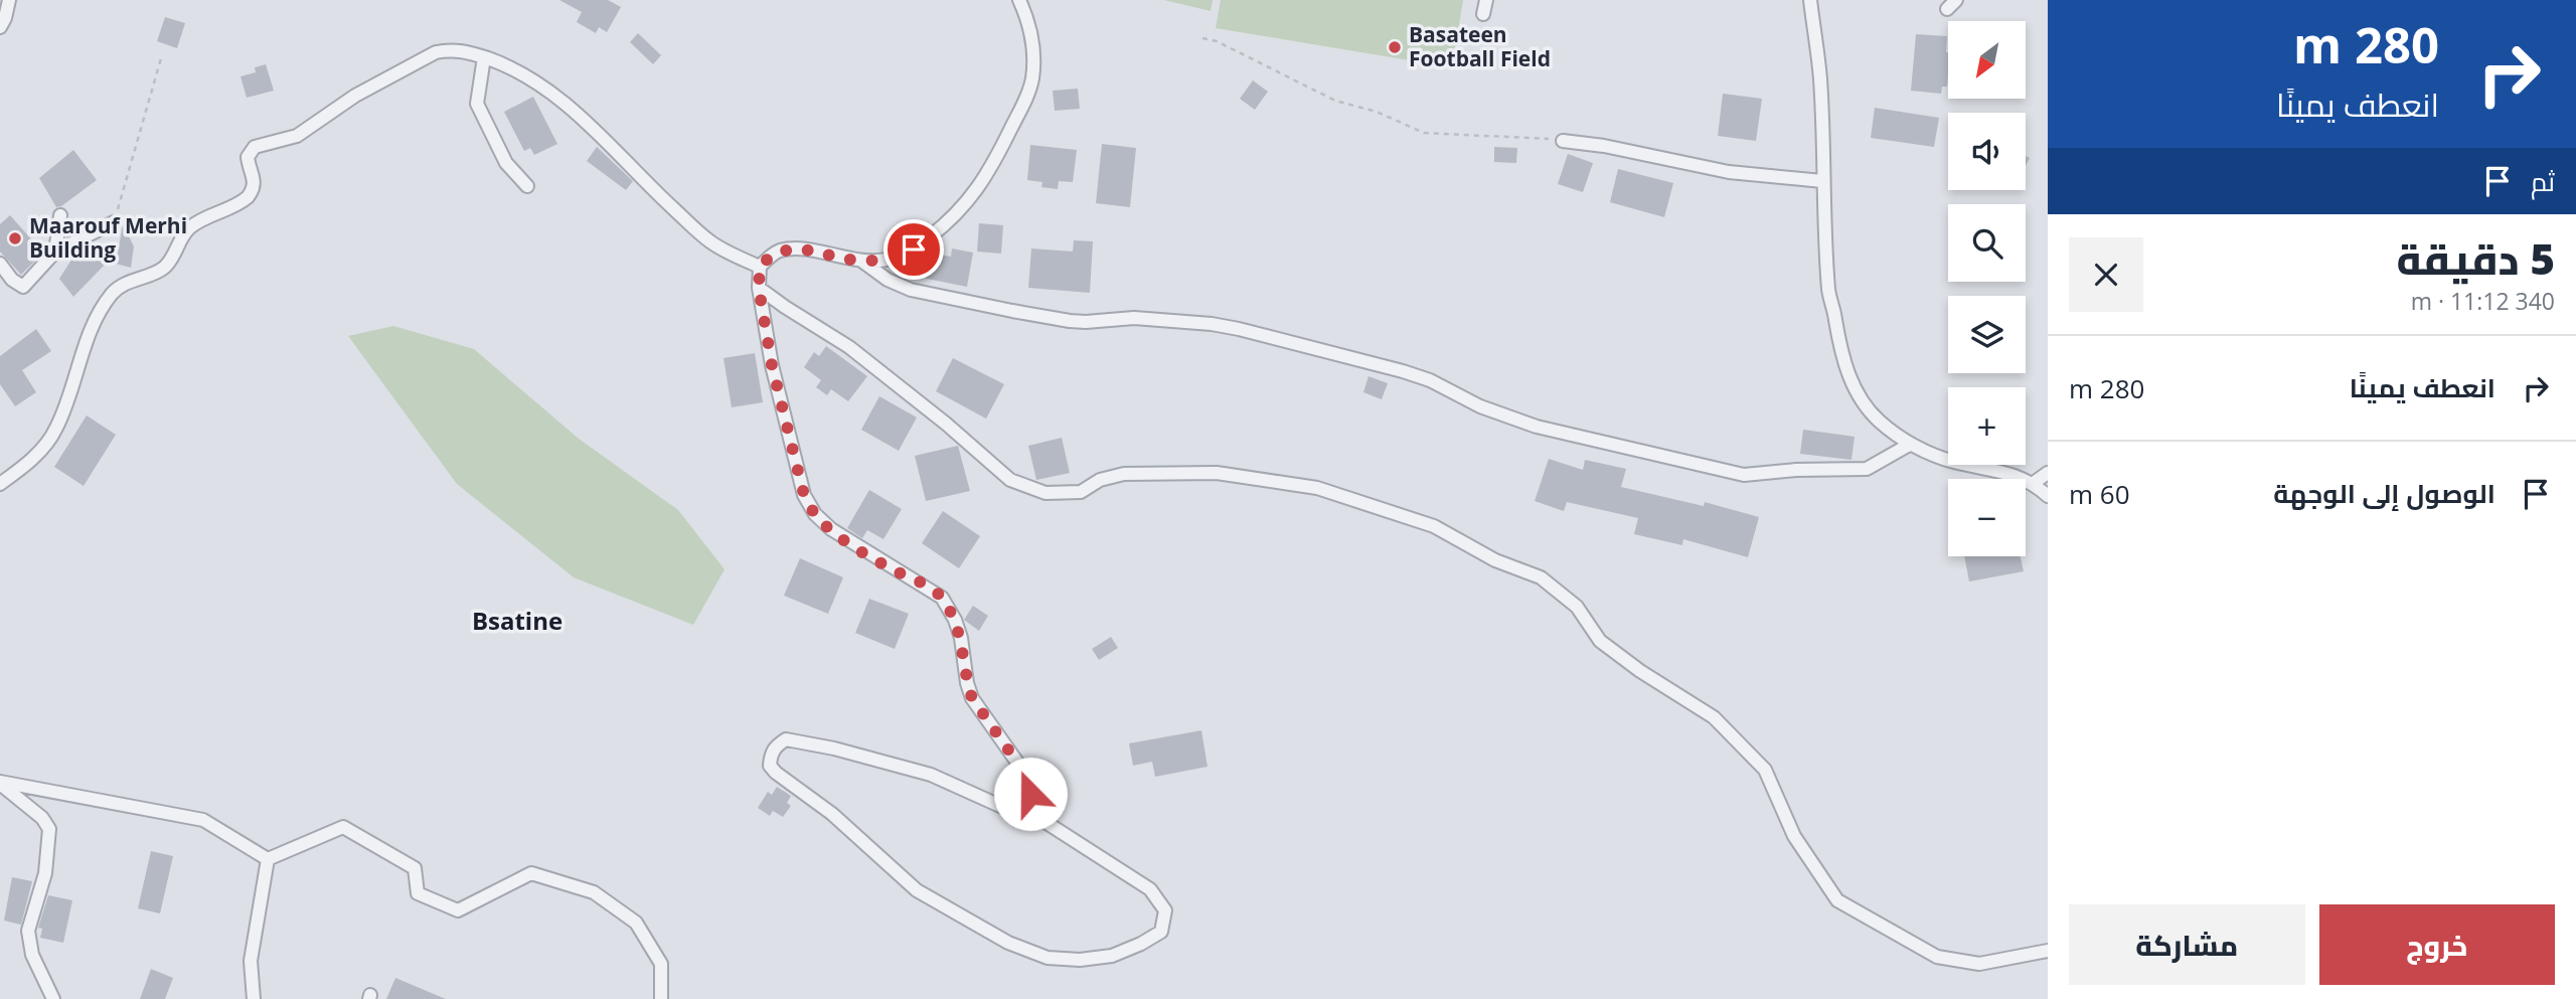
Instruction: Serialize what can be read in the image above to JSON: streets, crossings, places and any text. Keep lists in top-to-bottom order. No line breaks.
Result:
{"districts":["Bsatine"],"places":["Basateen Football Field","Maarouf Merhi Building"],"north":"bottom left","page":{"turn":["280 m","انعطف يمينًا"],"map_buttons":["+","−"],"then":"ثم","heading":["5 دقيقة","340 m · 11:12"],"list":[{"name":"انعطف يمينًا","value":"280 m"},{"name":"الوصول إلى الوجهة","value":"60 m"}],"buttons":["خروج","مشاركة"]}}
